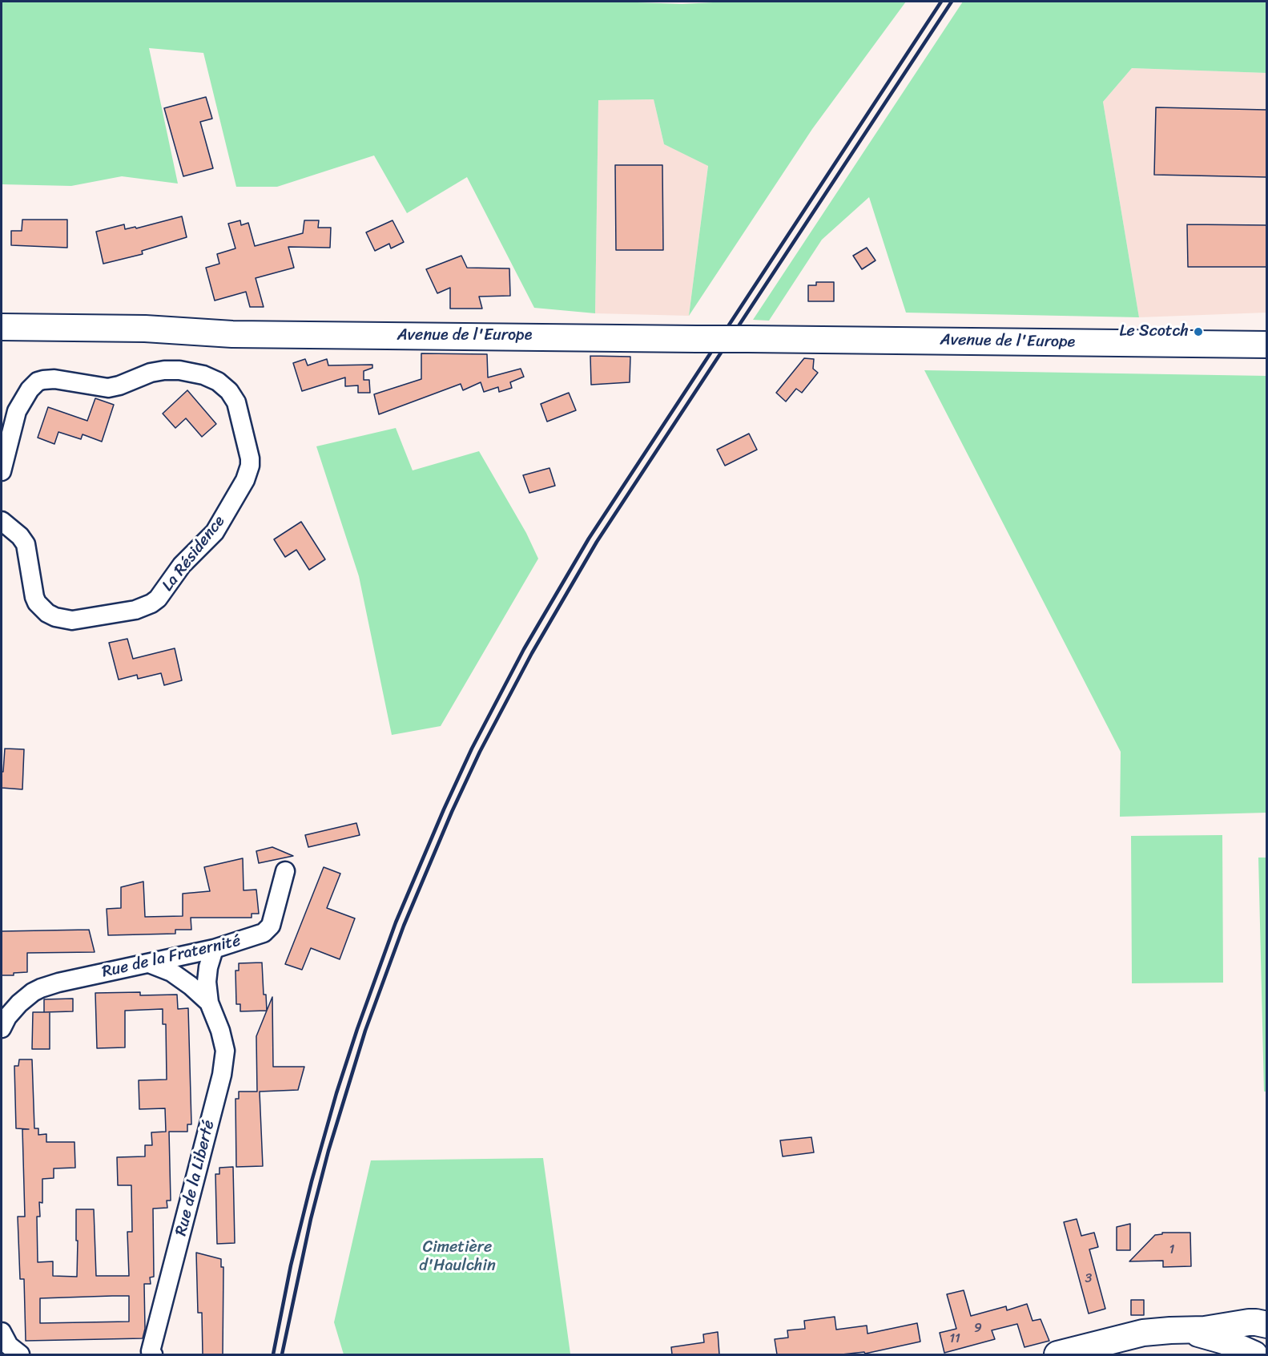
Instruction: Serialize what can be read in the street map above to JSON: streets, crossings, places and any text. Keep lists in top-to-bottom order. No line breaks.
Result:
{"streets":{"main road":["Avenue de l'Europe"],"street":["La Résidence","Rue de la Fraternité","Rue de la Liberté"]},"crossings":[["Rue de la Fraternité","Rue de la Liberté"]],"parks":["Cimetière d'Haulchin"],"places":["Le Scotch"],"house_numbers":["1","3","9","11"]}
